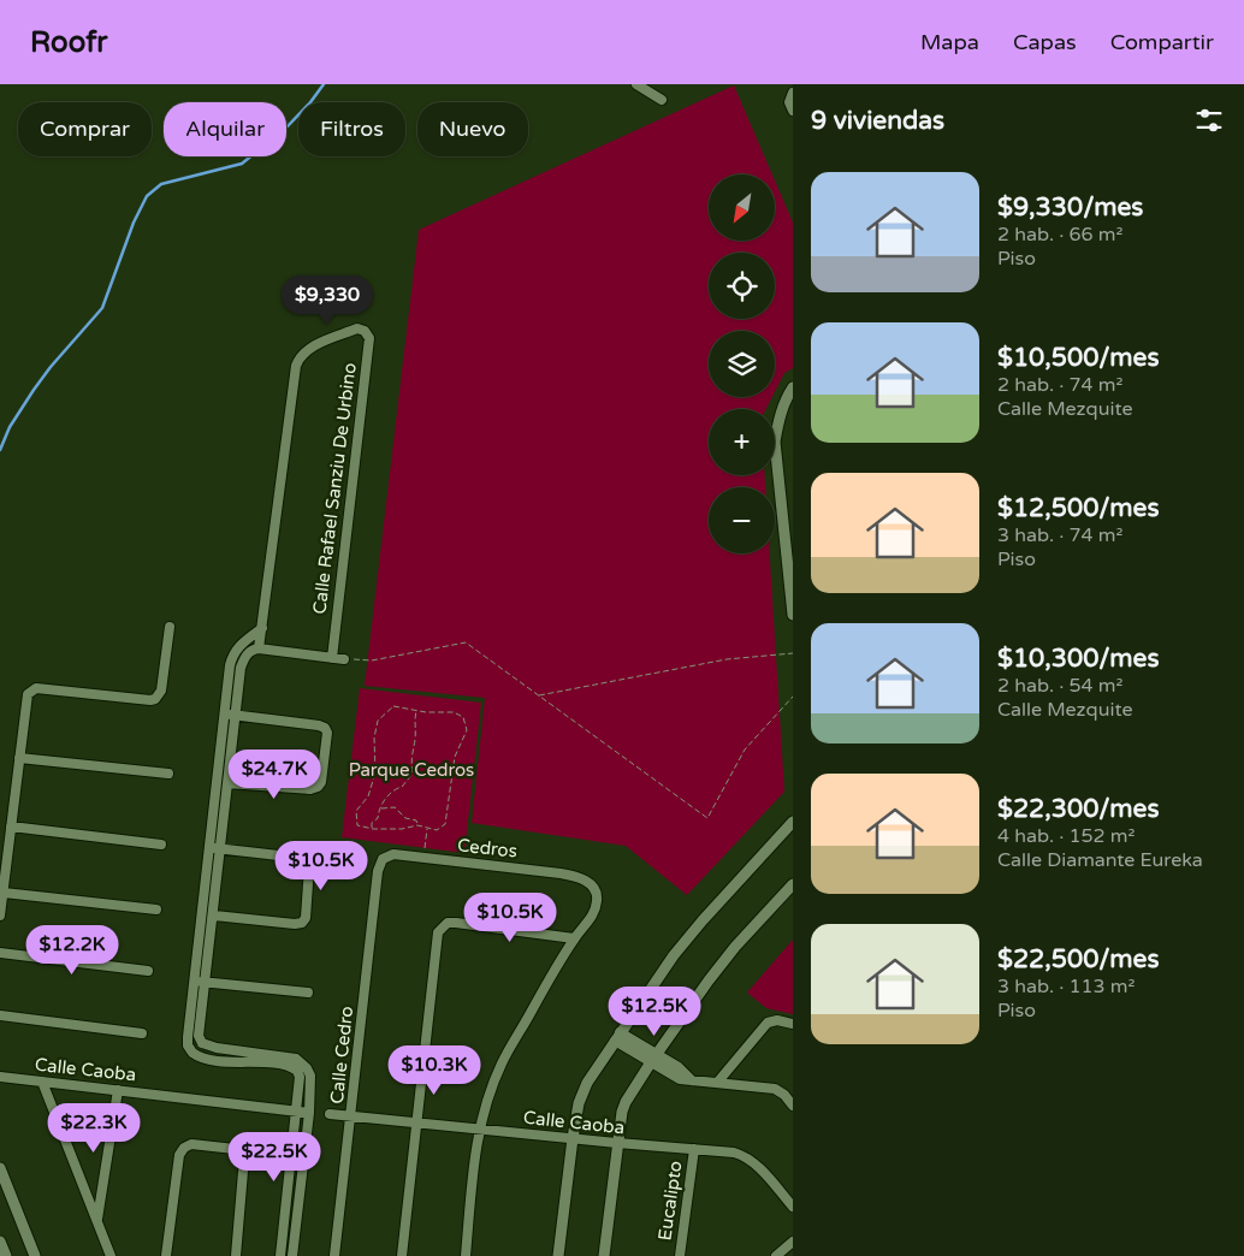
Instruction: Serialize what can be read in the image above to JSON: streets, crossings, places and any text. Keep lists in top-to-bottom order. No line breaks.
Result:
{"streets":{"street":["Calle Rafael Sanziu De Urbino","Cedros","Calle Cedro","Calle Caoba","Eucalipto"]},"crossings":[["Cedros","Calle Cedro"],["Calle Cedro","Calle Caoba"],["Calle Caoba","Eucalipto"]],"parks":["Parque Cedros"],"north":"bottom left","page":{"header":"Roofr","nav":["Mapa","Capas","Compartir"],"heading":"9 viviendas","chip":["Comprar","Alquilar","Filtros","Nuevo"],"list":[{"name":"$9,330/mes","note":"2 hab. · 66 m² · Piso"},{"name":"$10,500/mes","note":"2 hab. · 74 m² · Calle Mezquite"},{"name":"$12,500/mes","note":"3 hab. · 74 m² · Piso"},{"name":"$10,300/mes","note":"2 hab. · 54 m² · Calle Mezquite"},{"name":"$22,300/mes","note":"4 hab. · 152 m² · Calle Diamante Eureka"},{"name":"$22,500/mes","note":"3 hab. · 113 m² · Piso"}],"map_buttons":["+","−"],"price":["$9,330","$24.7K","$10.5K","$10.5K","$12.2K","$12.5K","$10.3K","$22.3K","$22.5K"]}}
